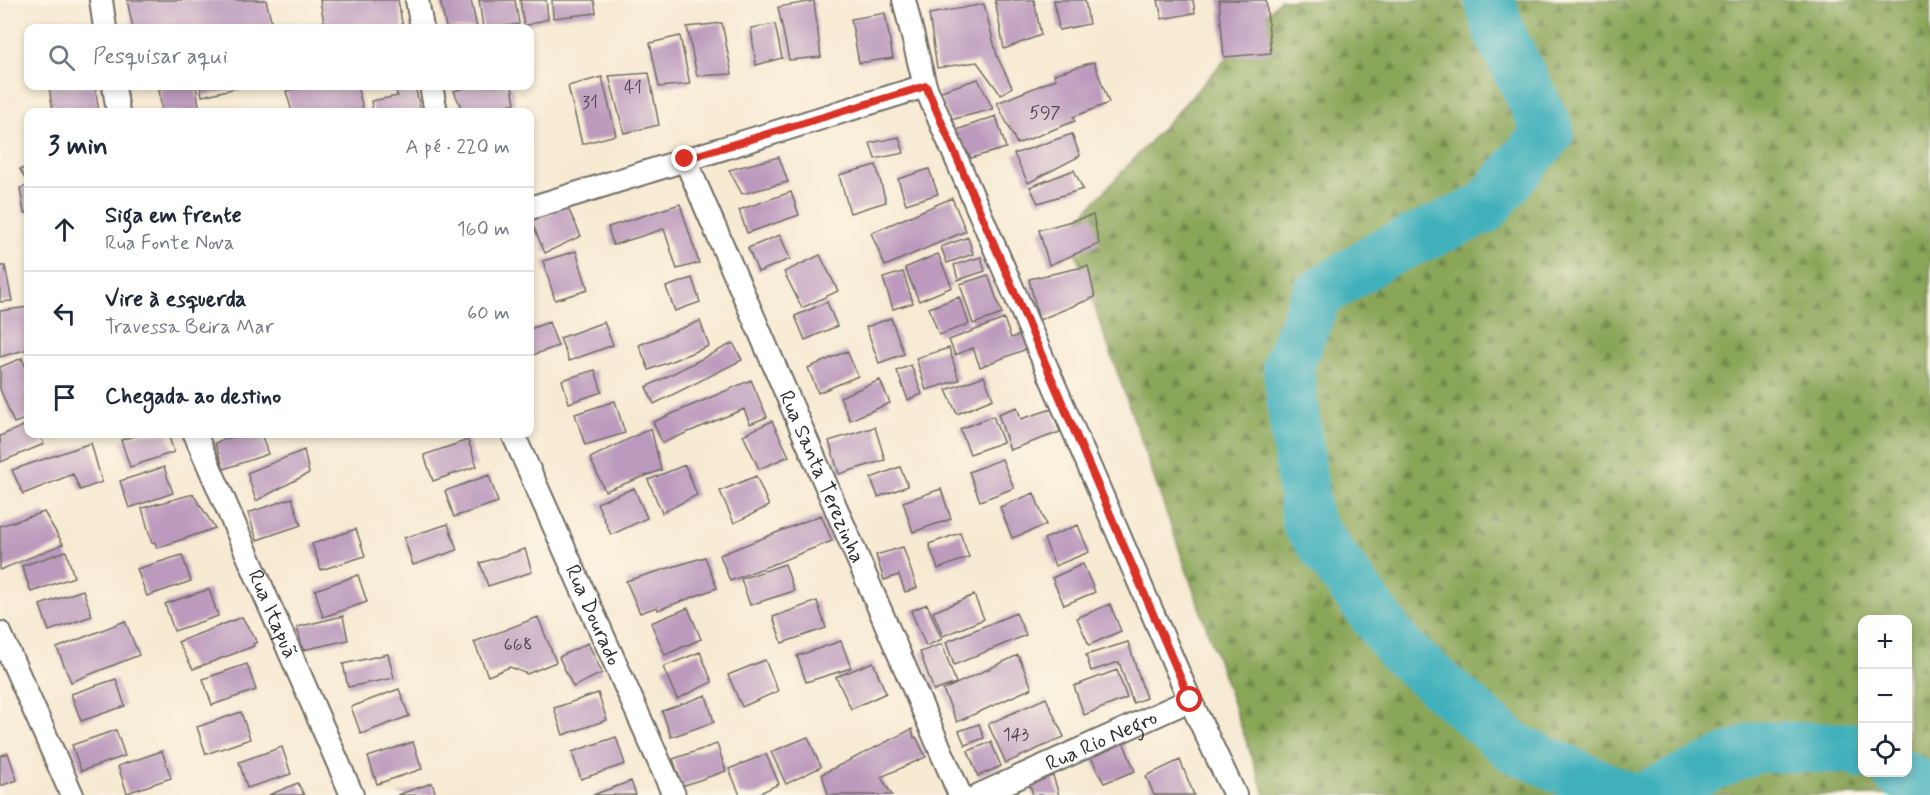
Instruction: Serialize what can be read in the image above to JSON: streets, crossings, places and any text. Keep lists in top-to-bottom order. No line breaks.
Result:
{"streets":{"street":["Rua Santa Terezinha","Rua Itapuã","Rua Dourado","Rua Rio Negro"]},"house_numbers":["41","31","597","668","143"],"page":{"search":"Pesquisar aqui","heading":["3 min","A pé · 220 m"],"list":[["Siga em frente","Rua Fonte Nova","160 m"],["Vire à esquerda","Travessa Beira Mar","60 m"],"Chegada ao destino"],"map_buttons":["+","−"]}}
